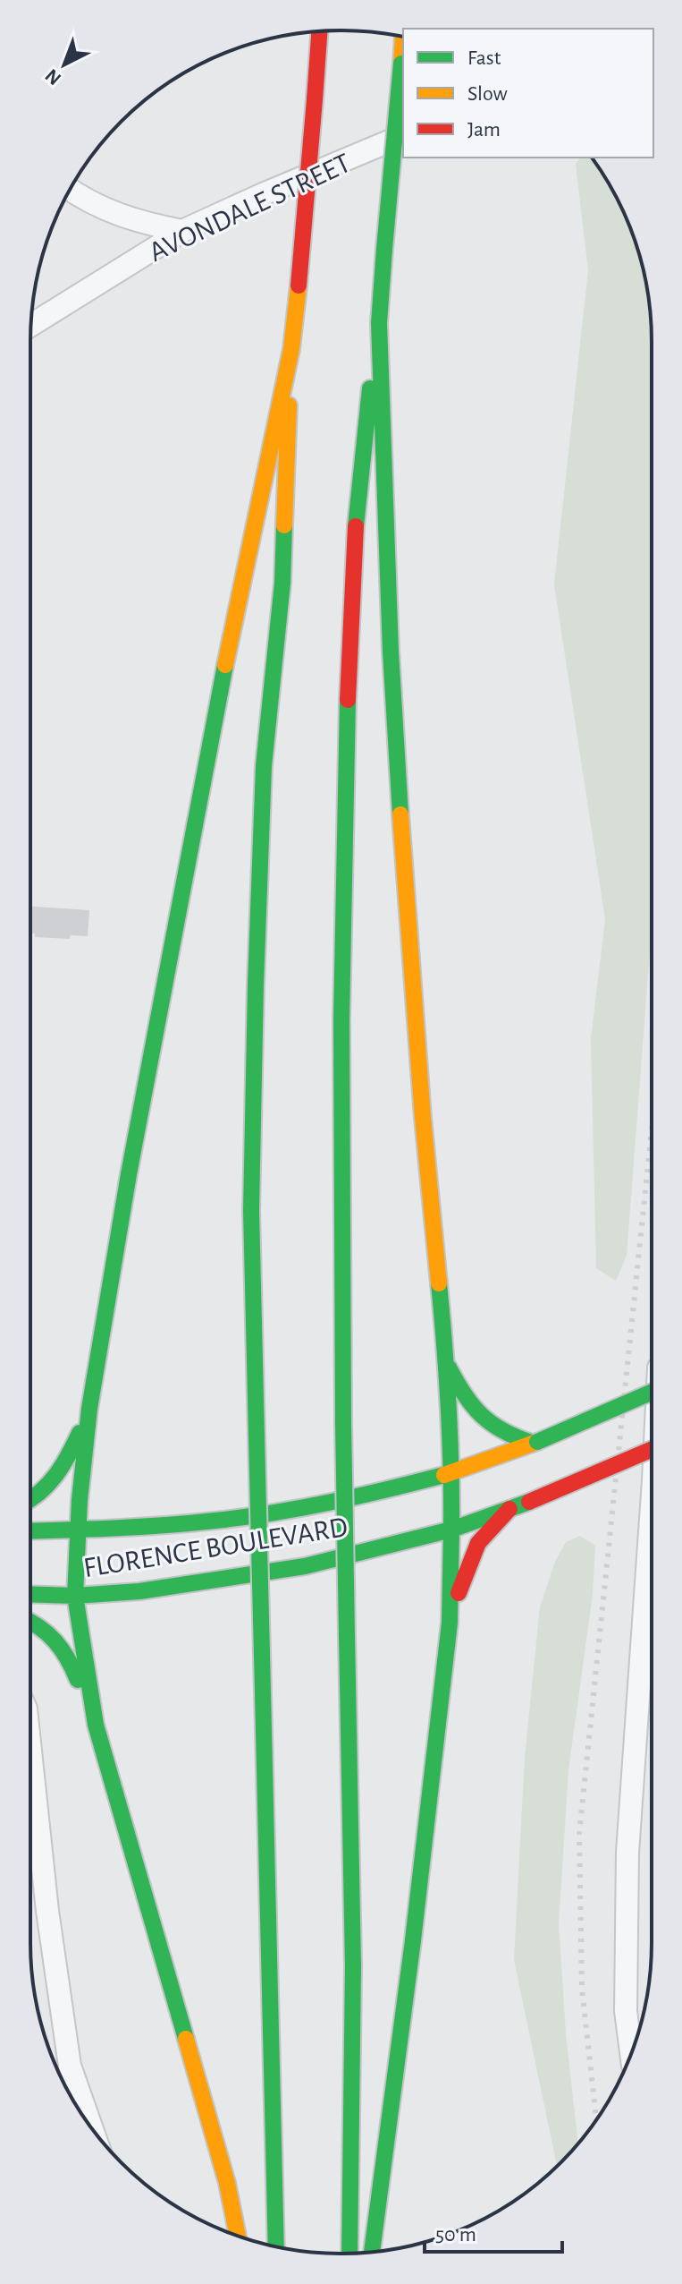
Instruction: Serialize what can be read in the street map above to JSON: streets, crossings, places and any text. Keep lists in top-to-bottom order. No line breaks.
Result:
{"streets":{"main road":["FLORENCE BOULEVARD"],"street":["AVONDALE STREET"]},"legend":["Fast","Slow","Jam"],"scale_bar":"50 m","north":"bottom left"}
